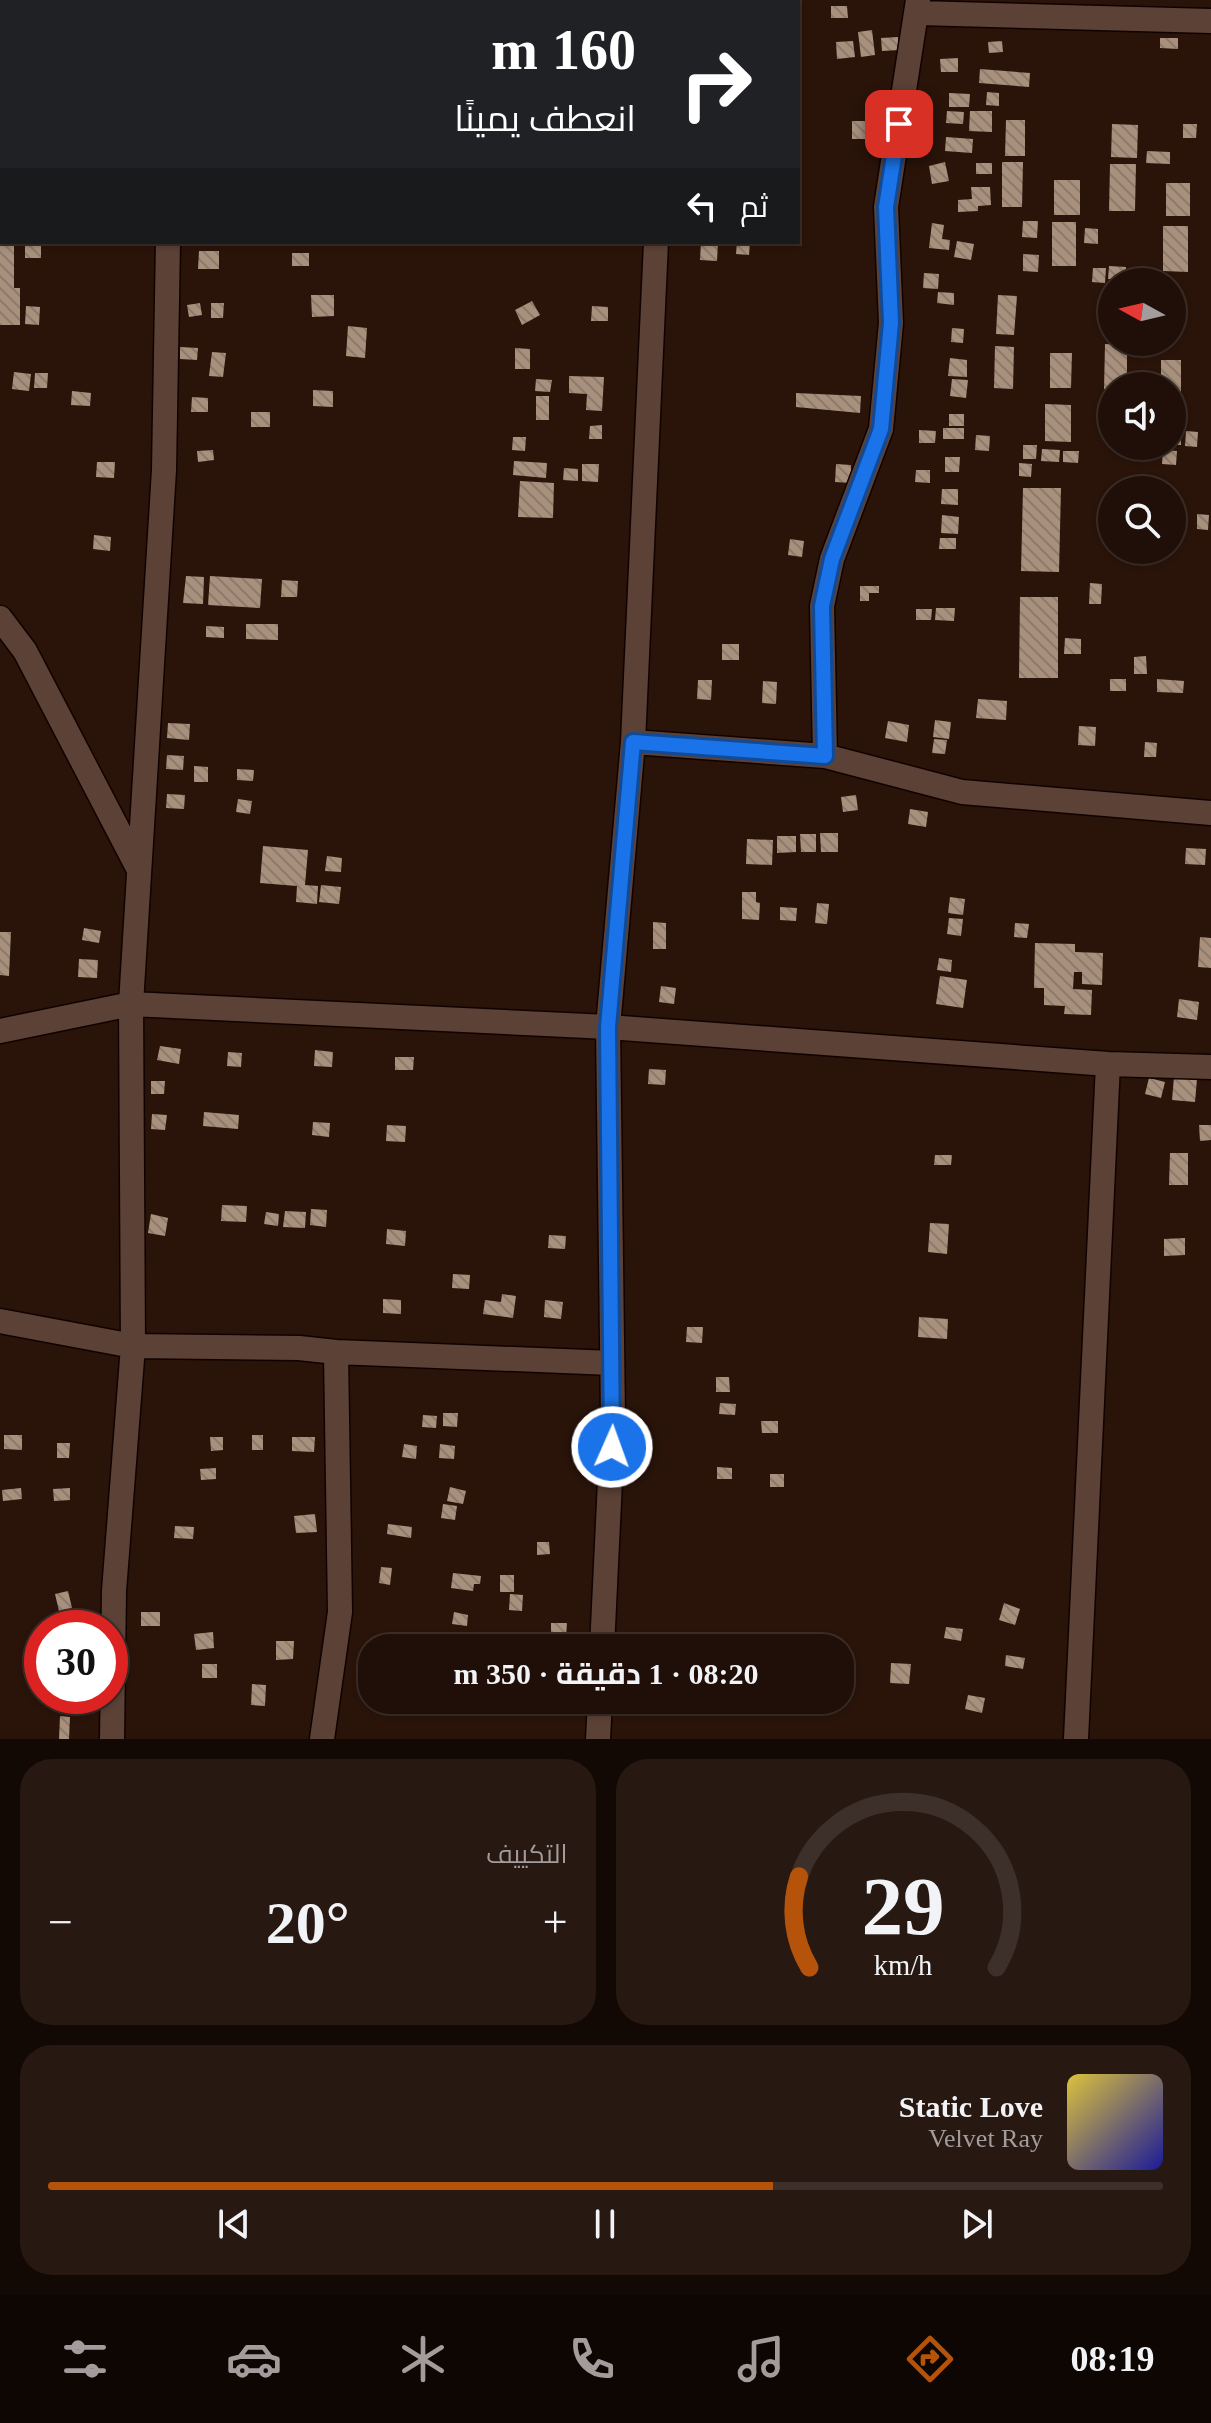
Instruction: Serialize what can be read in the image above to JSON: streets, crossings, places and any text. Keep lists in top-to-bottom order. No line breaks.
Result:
{"north":"left","page":{"turn":["160 m","انعطف يمينًا"],"then":"ثم","limit":"30","trip":"08:20 · 1 دقيقة · 350 m","tile":"التكييف","heat":["−","20°","+"],"song":["Static Love","Velvet Ray"],"tabs":"08:19","gauge":["29","km/h"]}}
